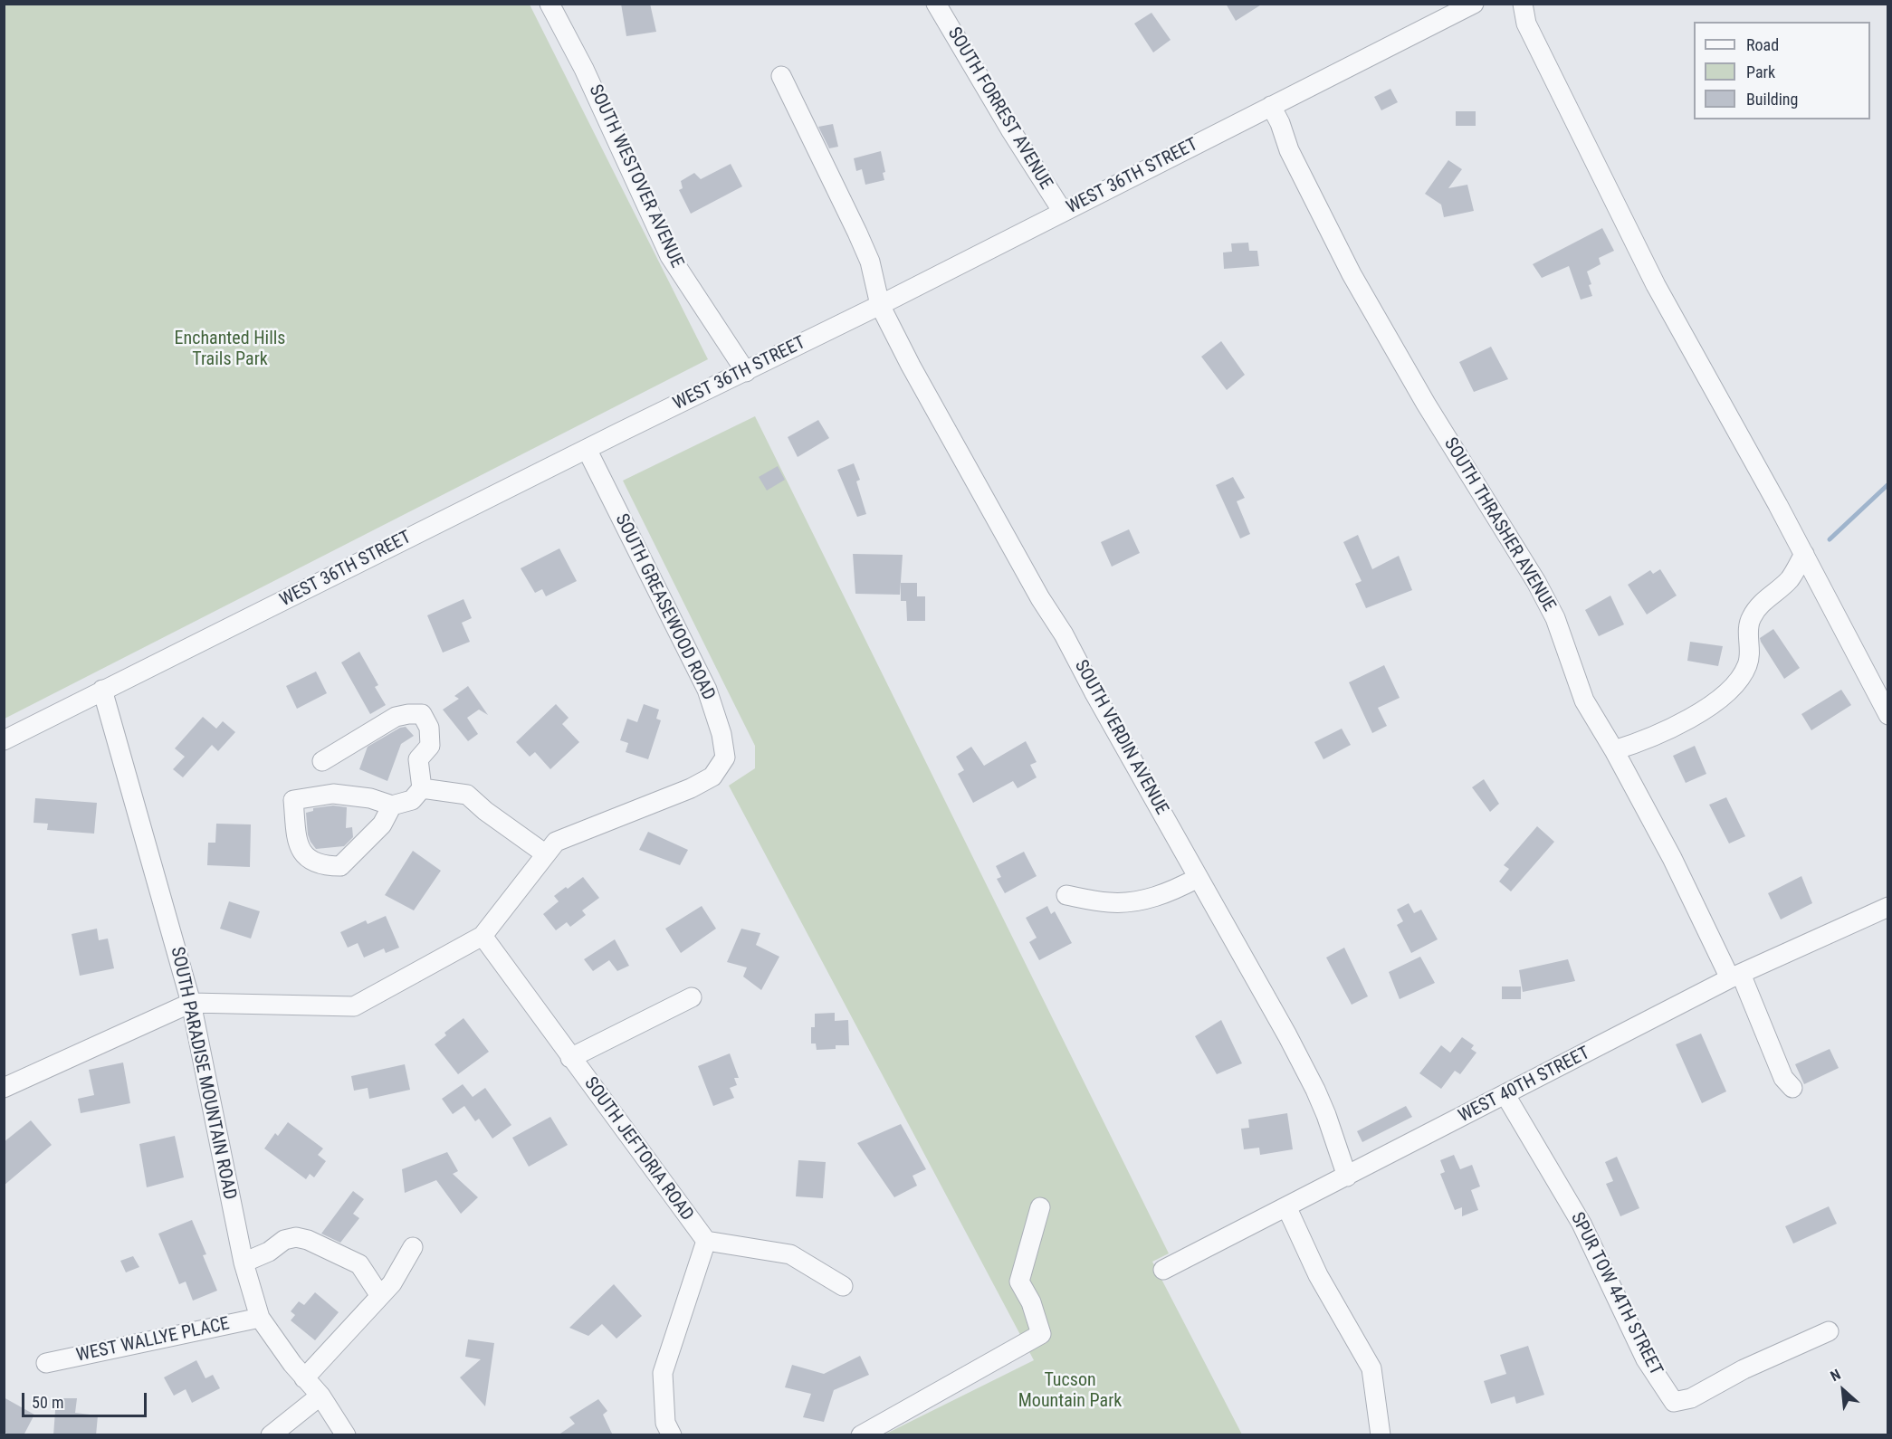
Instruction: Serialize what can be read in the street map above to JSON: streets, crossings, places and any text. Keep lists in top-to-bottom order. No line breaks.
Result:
{"streets":{"street":["SOUTH FORREST AVENUE","SOUTH WESTOVER AVENUE","WEST 36TH STREET","SOUTH THRASHER AVENUE","SOUTH GREASEWOOD ROAD","SOUTH VERDIN AVENUE","SOUTH PARADISE MOUNTAIN ROAD","WEST 40TH STREET","SOUTH JEFTORIA ROAD","SPUR TOW 44TH STREET","WEST WALLYE PLACE"]},"crossings":[["SOUTH FORREST AVENUE","WEST 36TH STREET"],["SOUTH WESTOVER AVENUE","WEST 36TH STREET"],["WEST 36TH STREET","SOUTH THRASHER AVENUE"],["WEST 36TH STREET","SOUTH GREASEWOOD ROAD"],["WEST 36TH STREET","SOUTH VERDIN AVENUE"],["WEST 36TH STREET","SOUTH PARADISE MOUNTAIN ROAD"],["SOUTH THRASHER AVENUE","WEST 40TH STREET"],["SOUTH GREASEWOOD ROAD","SOUTH JEFTORIA ROAD"],["SOUTH VERDIN AVENUE","WEST 40TH STREET"],["SOUTH PARADISE MOUNTAIN ROAD","WEST WALLYE PLACE"],["WEST 40TH STREET","SPUR TOW 44TH STREET"]],"parks":["Enchanted Hills Trails Park","Tucson Mountain Park"],"legend":["Road","Park","Building"],"scale_bar":"50 m","north":"top left"}
